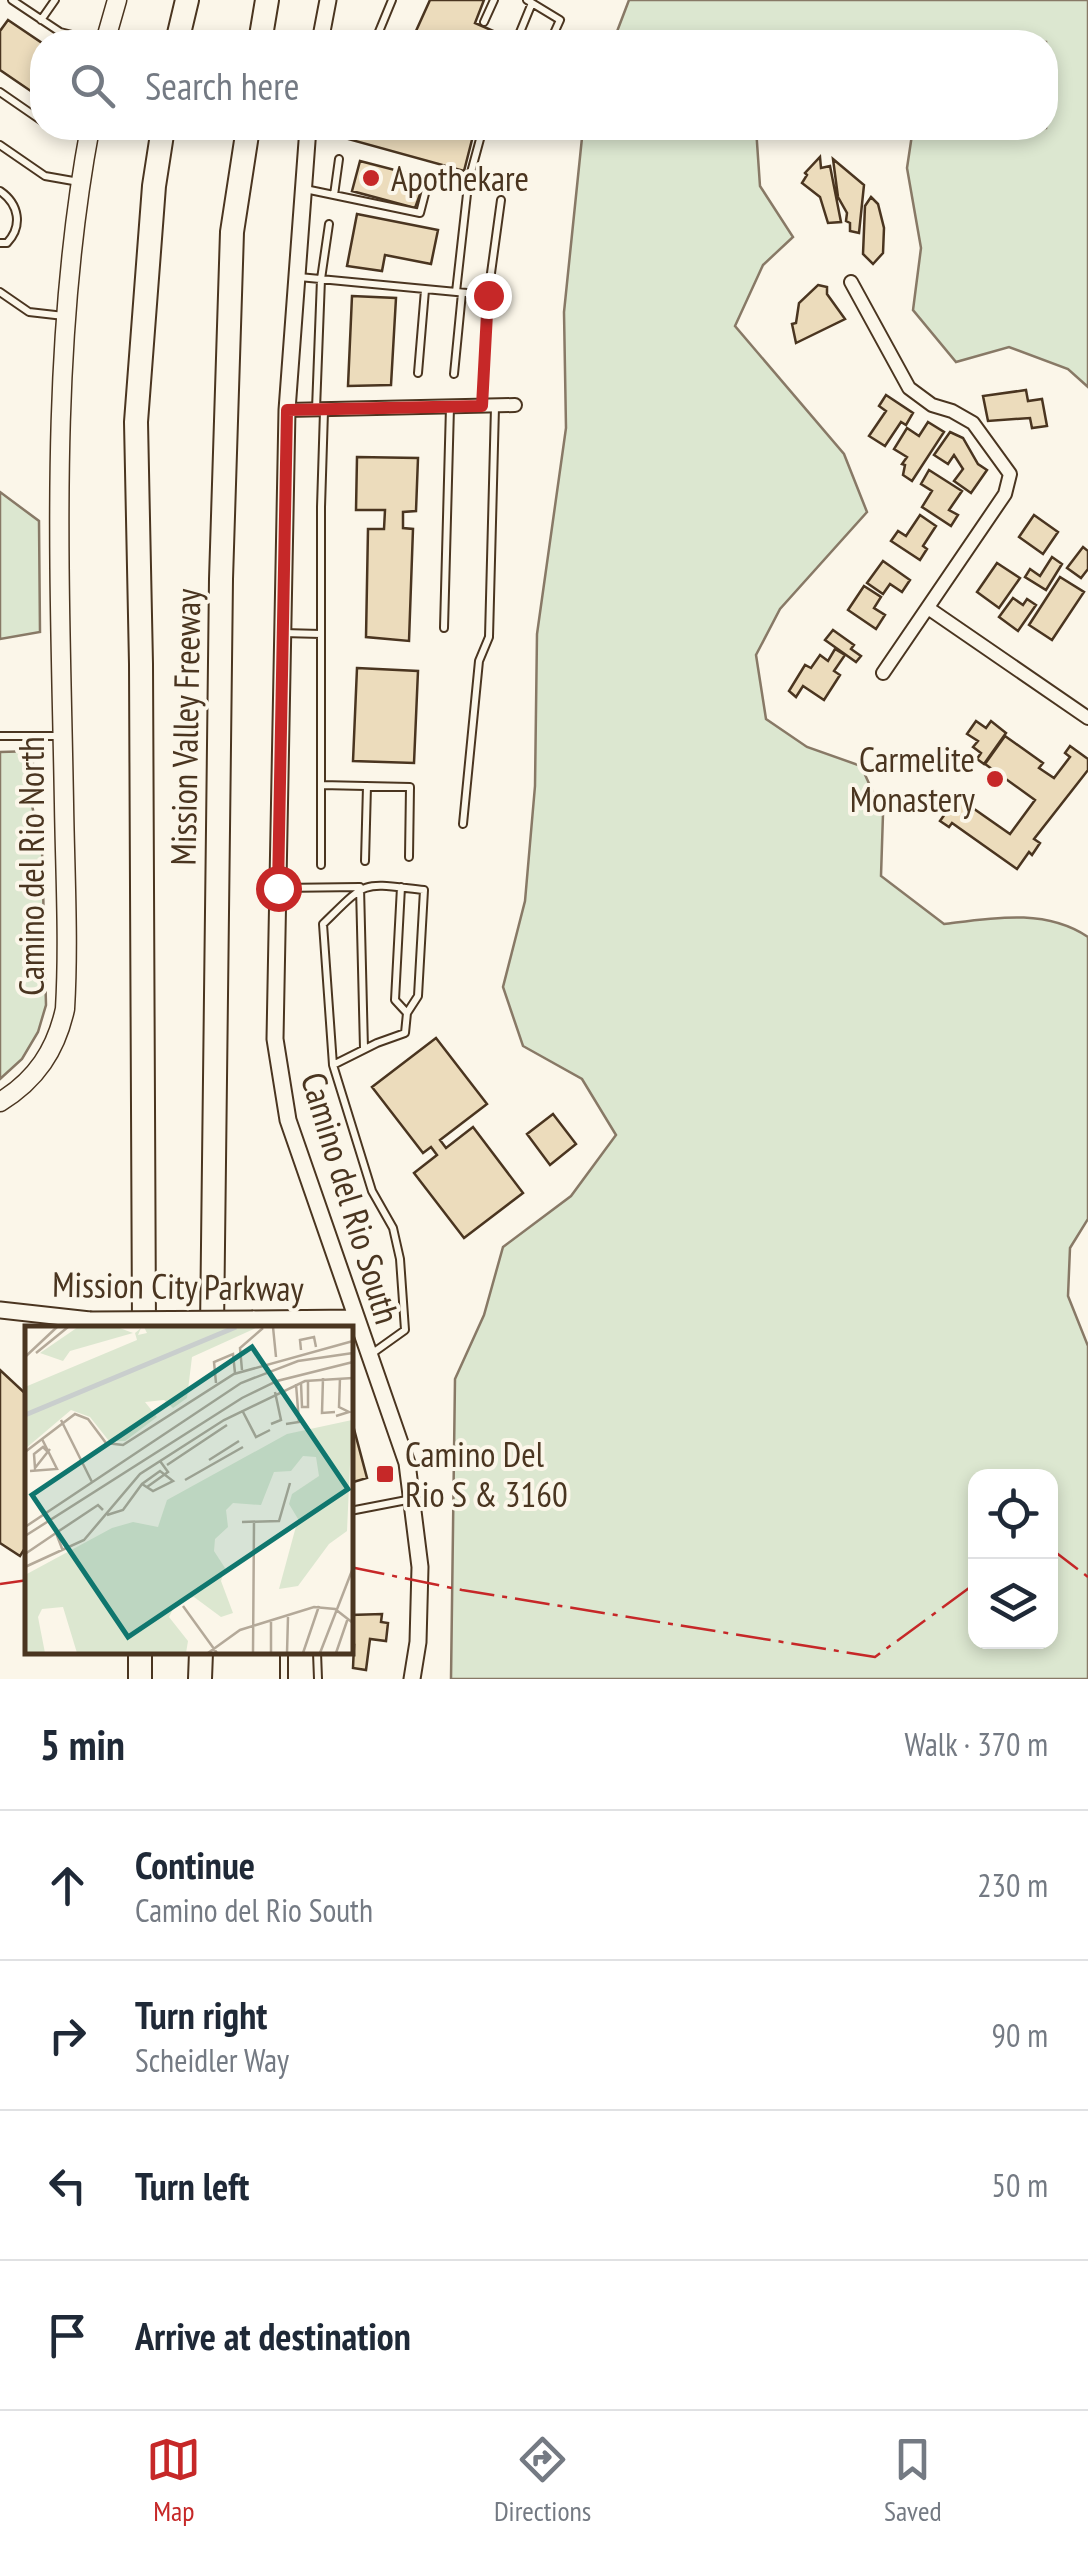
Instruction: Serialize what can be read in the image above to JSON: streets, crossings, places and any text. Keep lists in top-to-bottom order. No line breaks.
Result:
{"streets":{"highway":["Mission Valley Freeway"],"main road":["Camino del Rio North"],"street":["Camino del Rio South","Mission City Parkway"]},"crossings":[["Camino del Rio South","Mission City Parkway"]],"places":{"other":["Apothekare","Carmelite Monastery"],"transit":["Camino Del Rio S & 3160"]},"page":{"search":"Search here","heading":["5 min","Walk · 370 m"],"list":[["Continue","Camino del Rio South","230 m"],["Turn right","Scheidler Way","90 m"],["Turn left","50 m"],"Arrive at destination"],"nav":["Map","Directions","Saved"]}}
